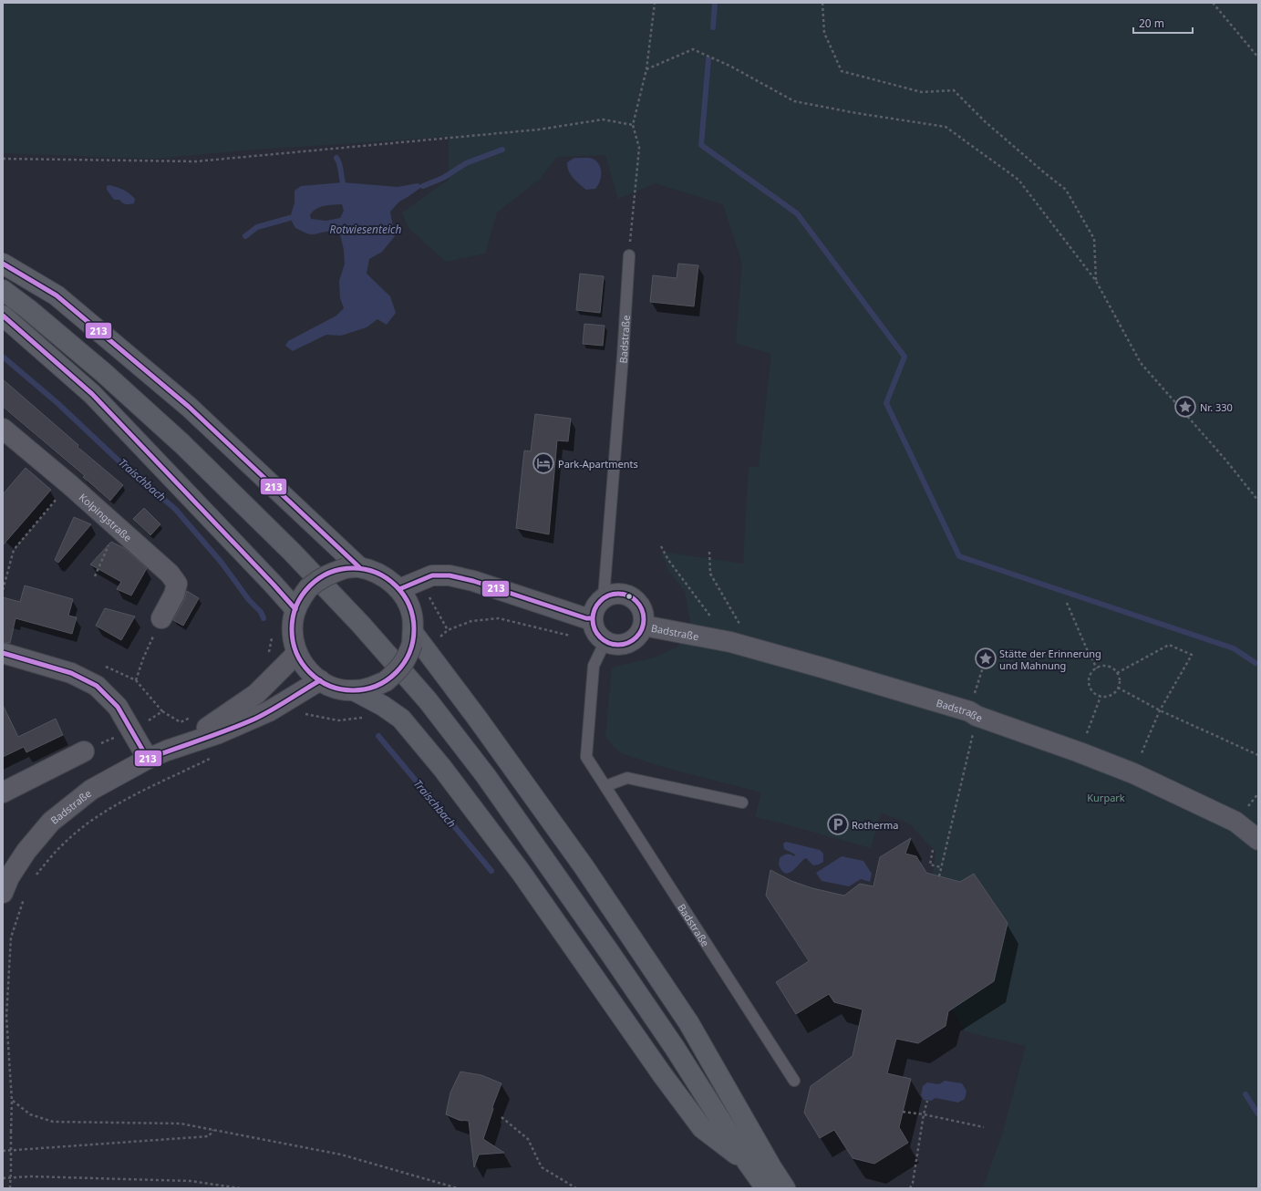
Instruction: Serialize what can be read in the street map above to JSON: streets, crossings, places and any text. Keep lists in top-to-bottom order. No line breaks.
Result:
{"streets":{"street":["Badstraße","Kolpingstraße"]},"water":["Rotwiesenteich","Traischbach"],"parks":["Kurpark"],"places":{"place":["Nr. 330","Stätte der Erinnerung und Mahnung"],"hotel":["Park-Apartments"],"parking":["Rotherma"]},"lines":["transit line 213"],"scale_bar":"20 m"}
